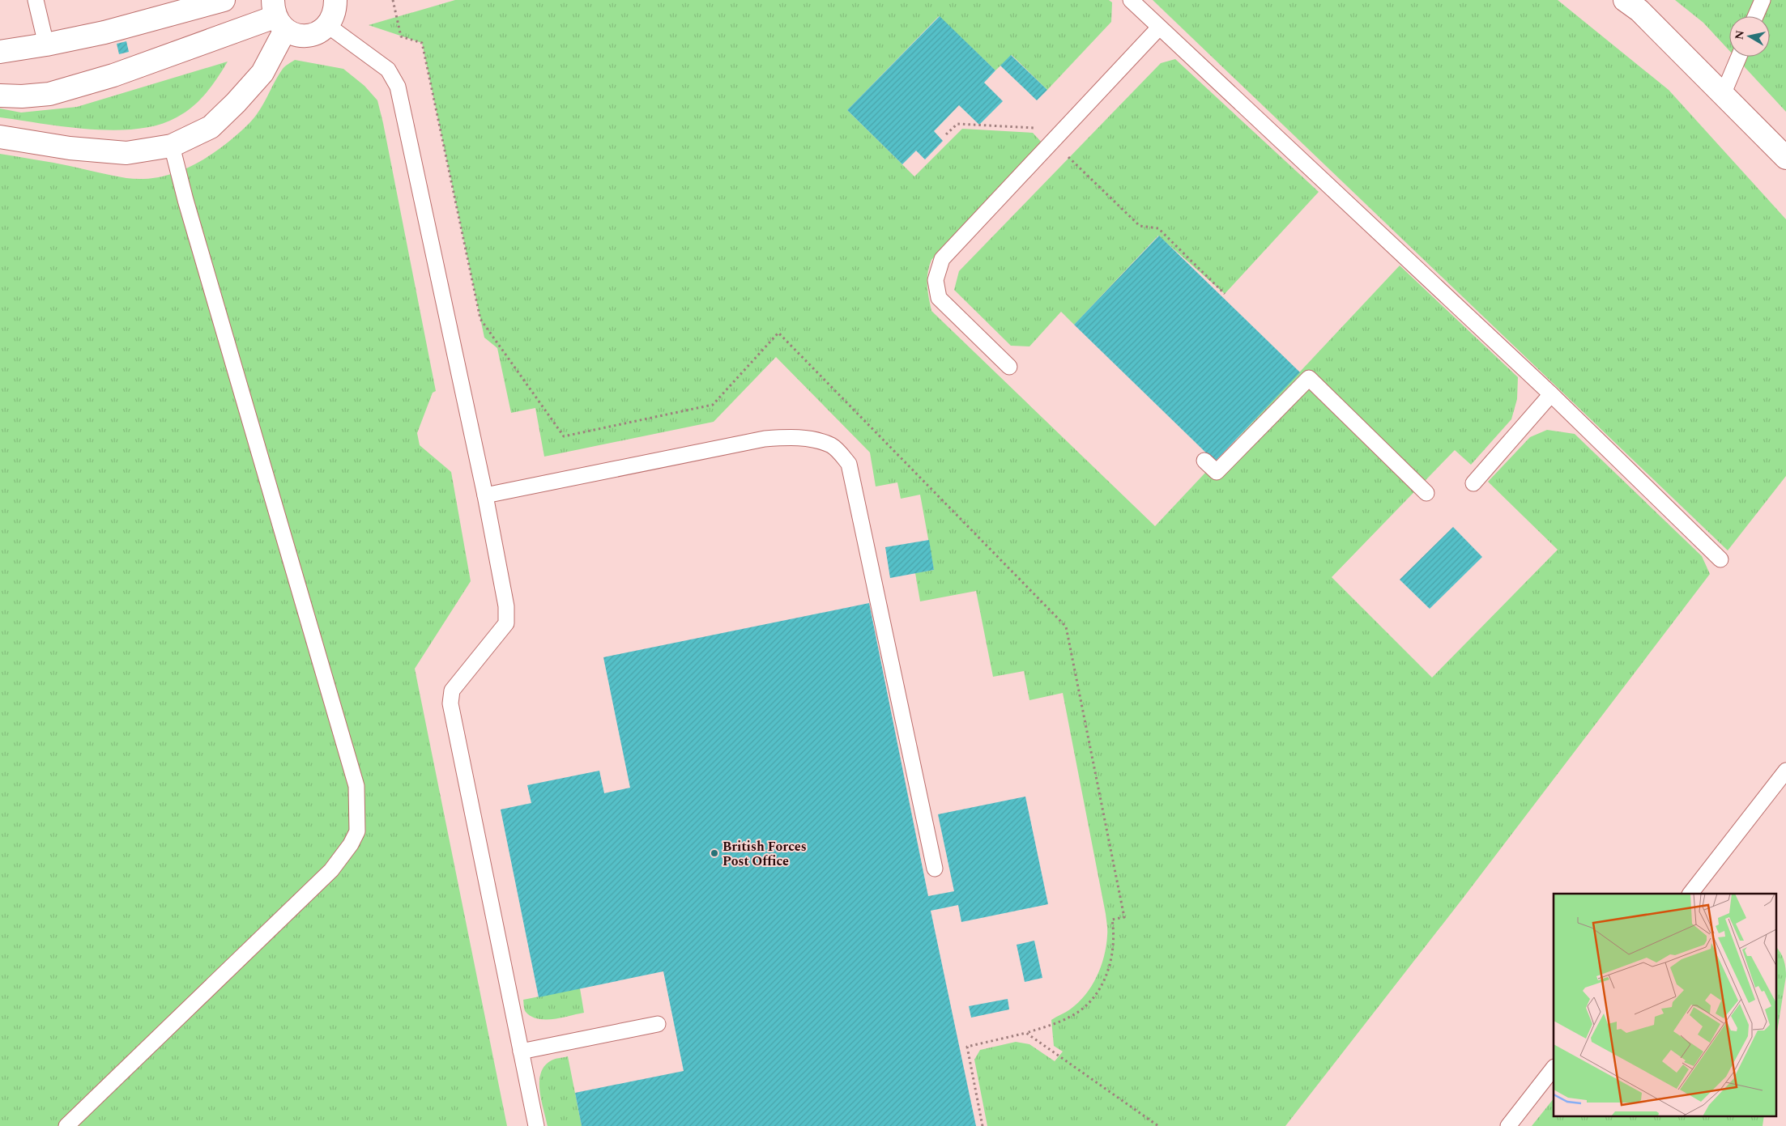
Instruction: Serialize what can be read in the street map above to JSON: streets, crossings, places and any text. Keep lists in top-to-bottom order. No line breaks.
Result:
{"places":["British Forces Post Office"],"north":"left"}
